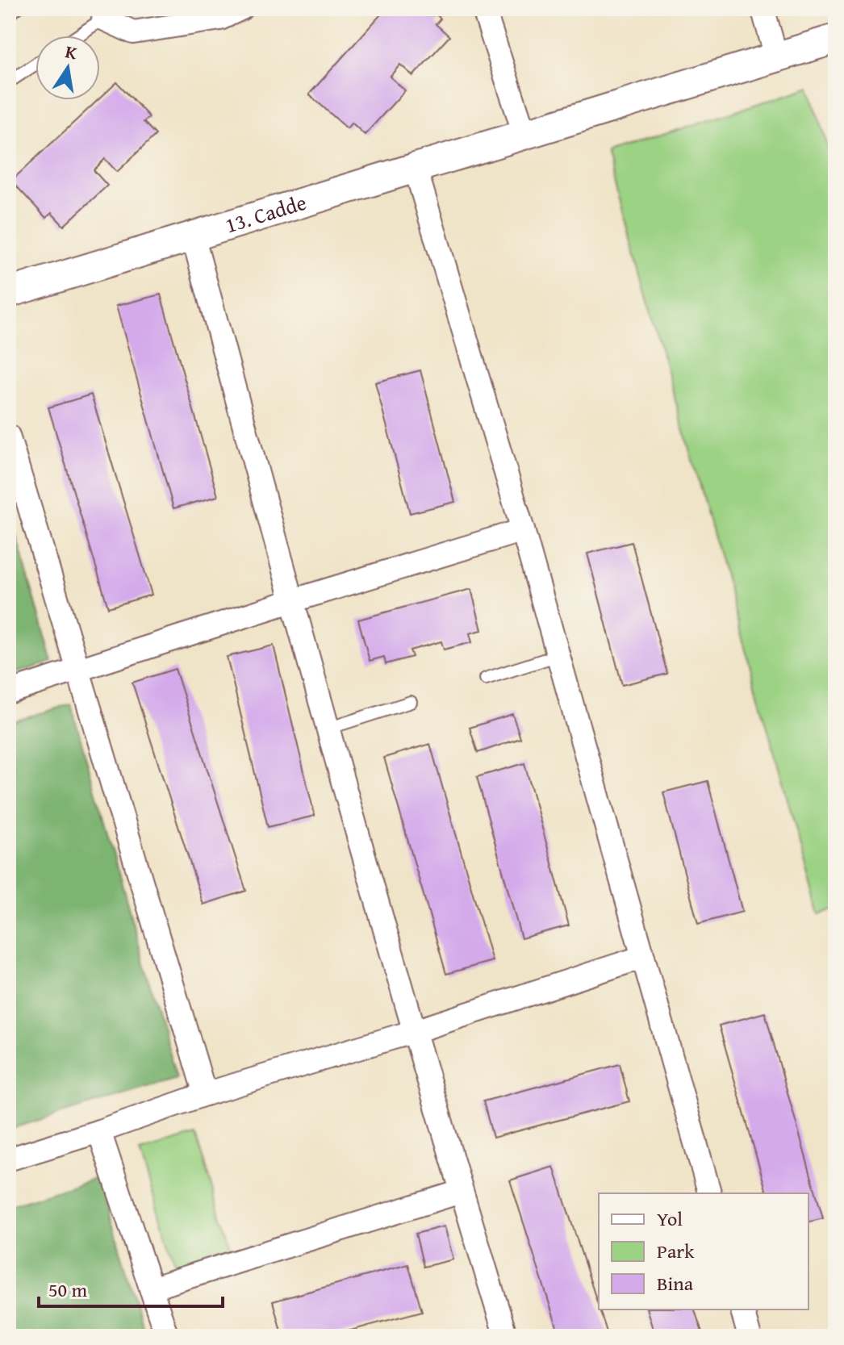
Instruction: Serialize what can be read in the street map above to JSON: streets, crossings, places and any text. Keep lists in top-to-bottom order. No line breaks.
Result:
{"streets":{"street":["13. Cadde"]},"legend":["Yol","Park","Bina"],"scale_bar":"50 m","north":"top"}
